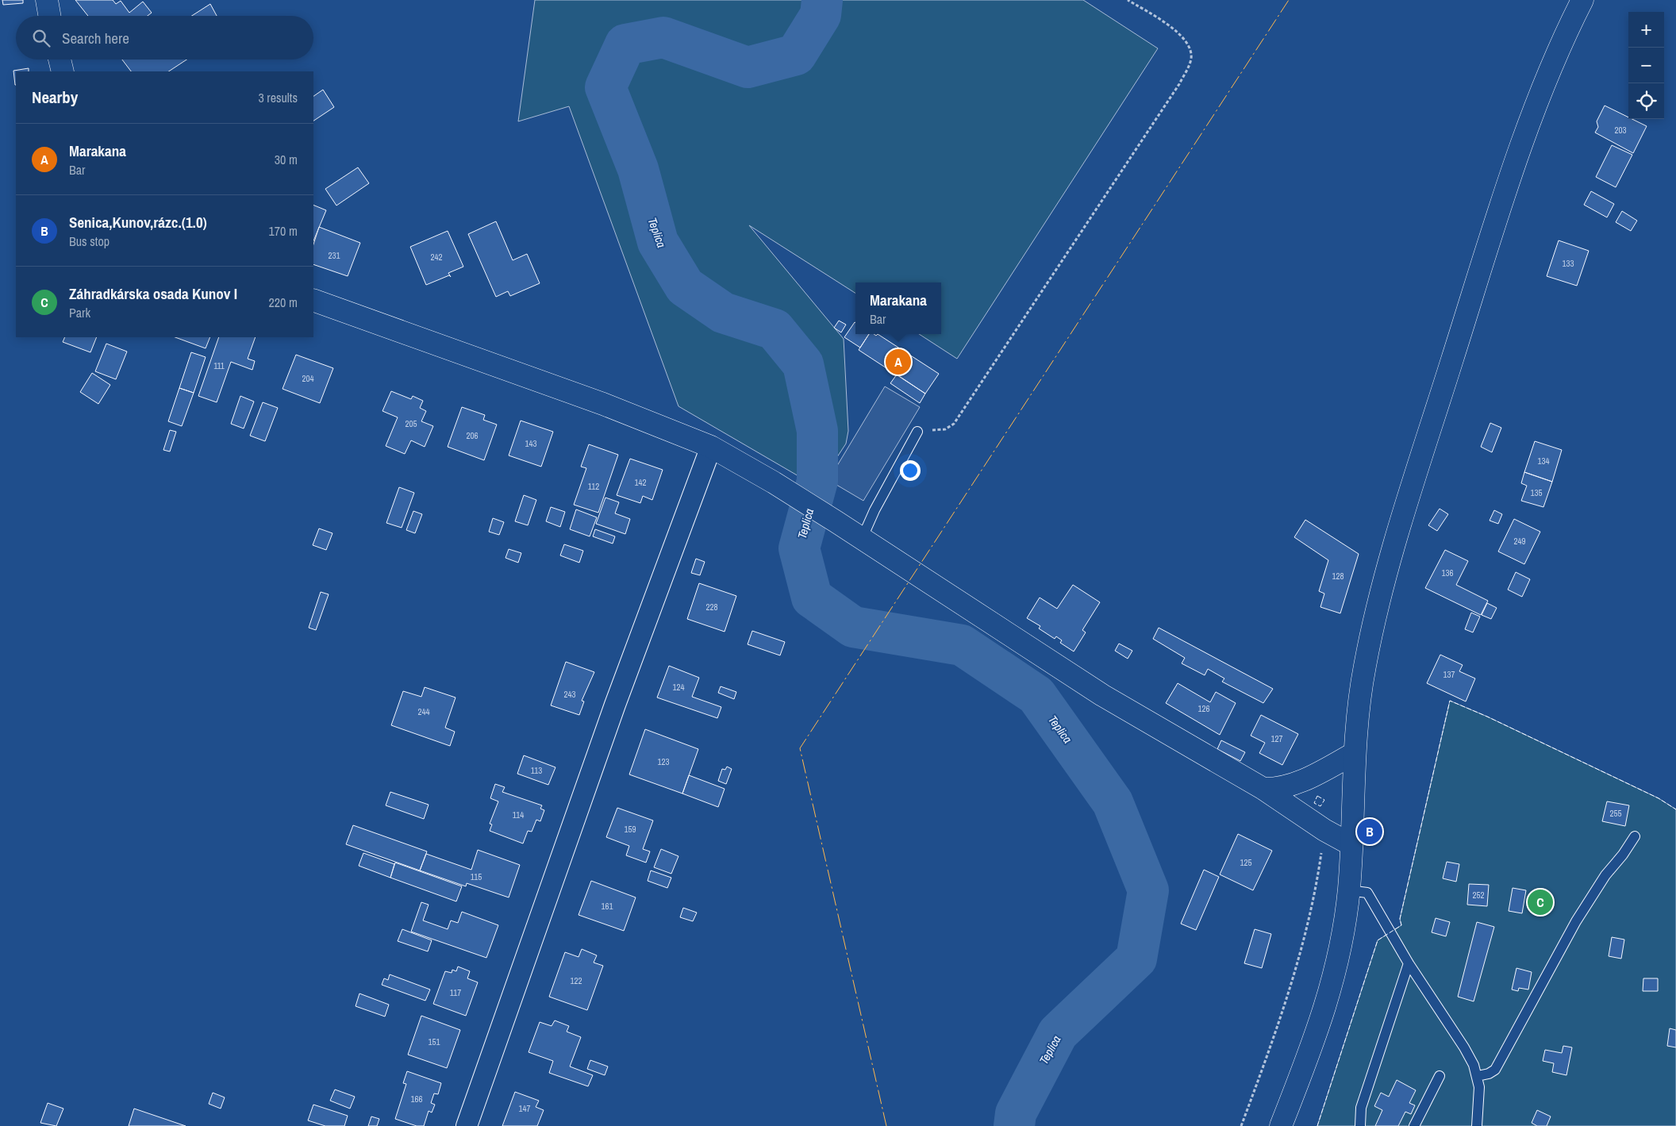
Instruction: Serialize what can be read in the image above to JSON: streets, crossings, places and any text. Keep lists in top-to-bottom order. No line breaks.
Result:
{"water":["Teplica"],"house_numbers":["203","231","242","133","111","204","205","206","143","134","142","112","135","249","136","128","228","137","124","243","126","244","127","123","113","255","114","159","125","115","252","161","122","117","151","166","147"],"page":{"map_buttons":["+","−"],"search":"Search here","heading":["Nearby","3 results"],"list":[{"mark":"A","name":"Marakana","note":"Bar","value":"30 m"},{"mark":"B","name":"Senica,Kunov,rázc.(1.0)","note":"Bus stop","value":"170 m"},{"mark":"C","name":"Záhradkárska osada Kunov I","note":"Park","value":"220 m"}],"popup":["Marakana","Bar"],"pins":["A","B","C"]}}
